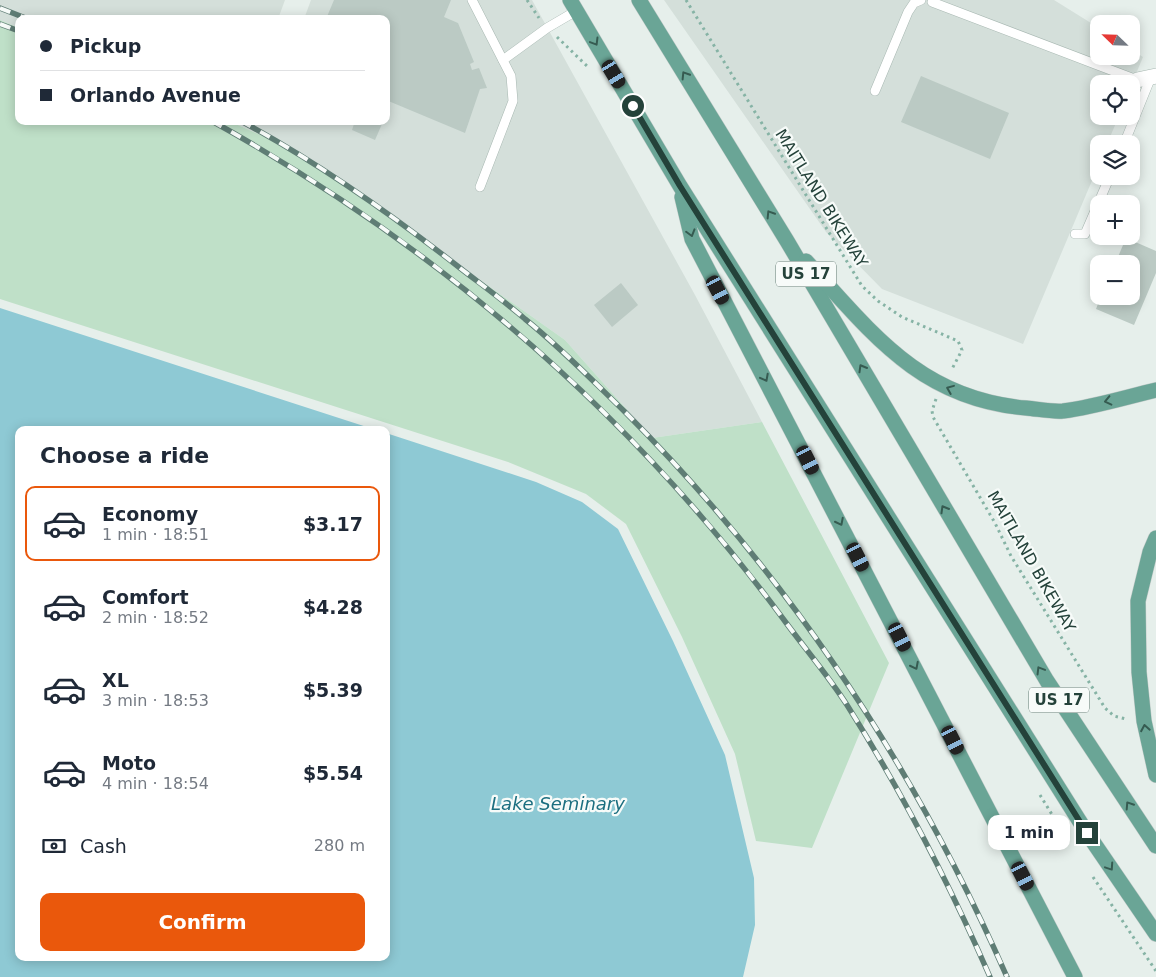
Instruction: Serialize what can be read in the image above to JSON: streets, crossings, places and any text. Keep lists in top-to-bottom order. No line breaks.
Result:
{"streets":{"main road":["US 17"],"path":["MAITLAND BIKEWAY"]},"water":["Lake Seminary"],"north":"top left","page":{"map_buttons":["+","−"],"banner":["Pickup","Orlando Avenue"],"heading":"Choose a ride","list":[{"name":"Economy","note":"1 min · 18:51","value":"$3.17"},{"name":"Comfort","note":"2 min · 18:52","value":"$4.28"},{"name":"XL","note":"3 min · 18:53","value":"$5.39"},{"name":"Moto","note":"4 min · 18:54","value":"$5.54"}],"bubble":"1 min","pay":["Cash","280 m"],"buttons":"Confirm"}}
